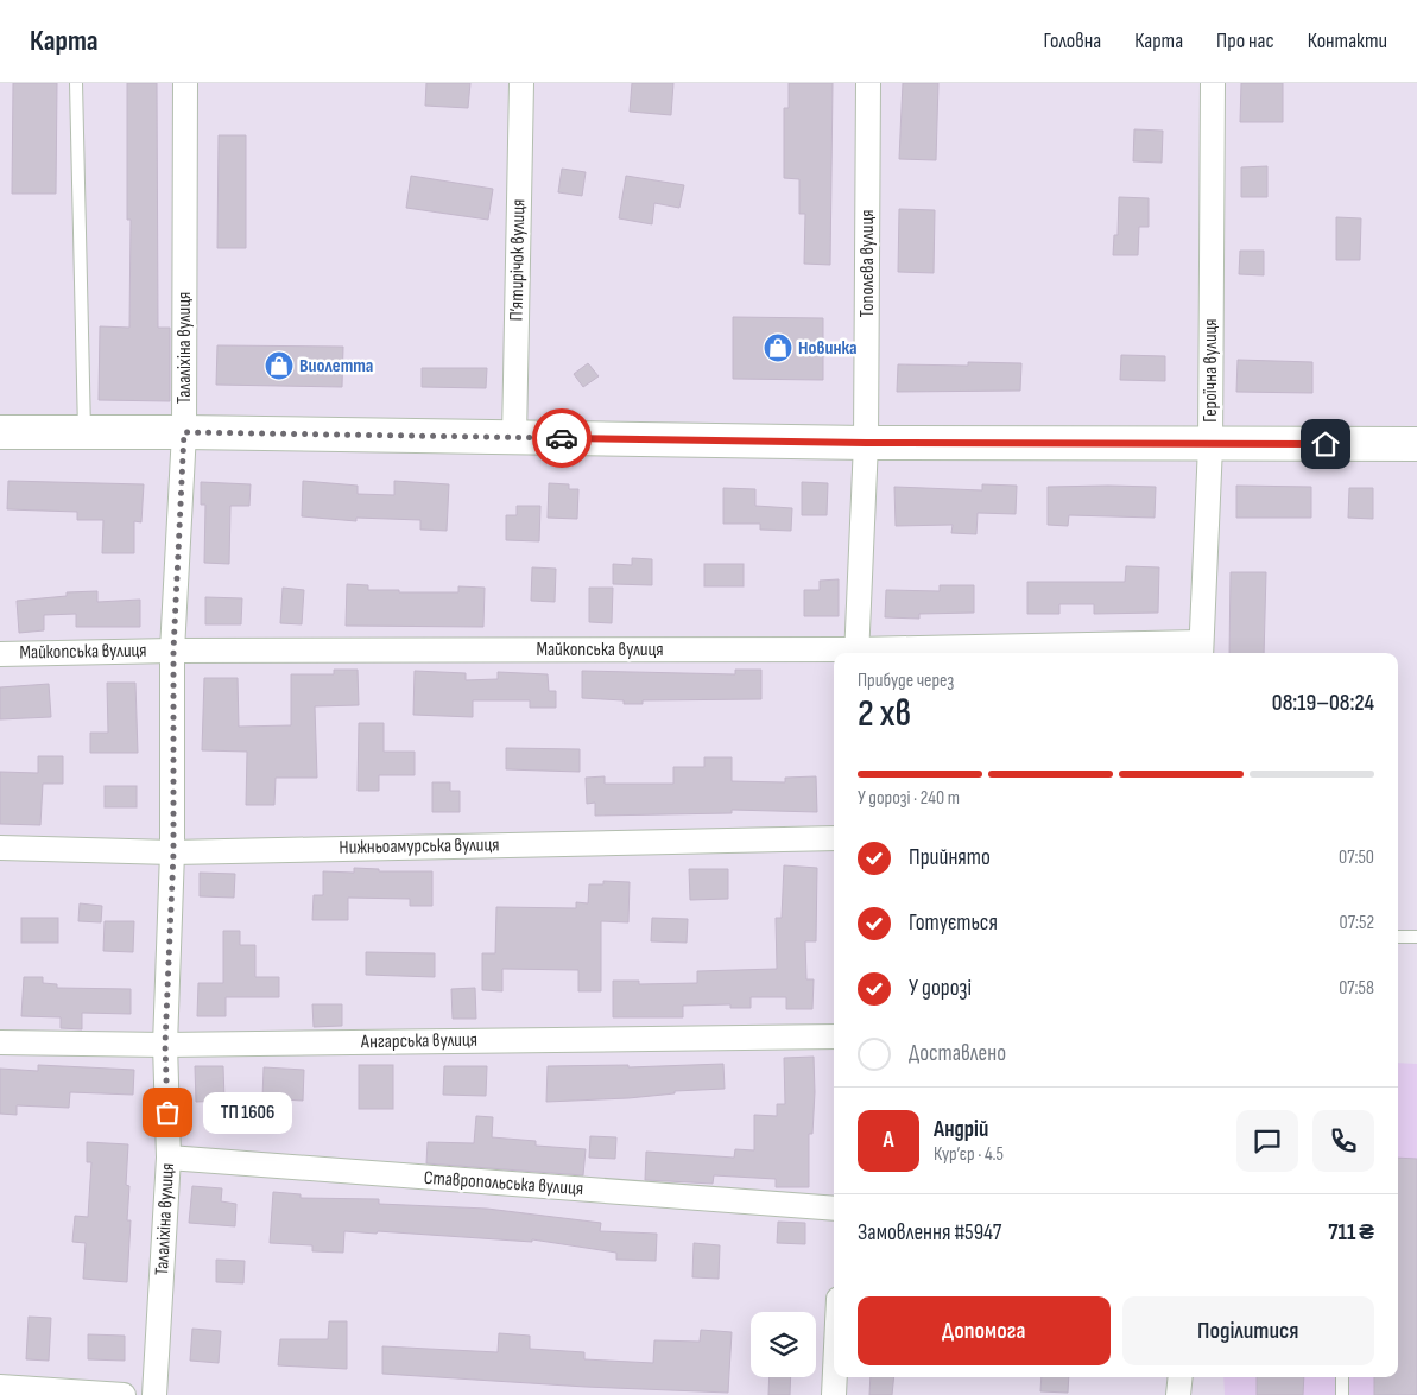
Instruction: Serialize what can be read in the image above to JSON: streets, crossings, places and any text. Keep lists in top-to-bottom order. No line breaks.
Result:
{"streets":{"street":["П’ятирічок вулиця","Тополєва вулиця","Талаліхіна вулиця","Героїчна вулиця","Майкопська вулиця","Нижньоамурська вулиця","Ангарська вулиця","Ставропольська вулиця"]},"crossings":[["Тополєва вулиця","Майкопська вулиця"],["Талаліхіна вулиця","Майкопська вулиця"],["Талаліхіна вулиця","Нижньоамурська вулиця"],["Талаліхіна вулиця","Ангарська вулиця"],["Талаліхіна вулиця","Ставропольська вулиця"],["Героїчна вулиця","Майкопська вулиця"]],"places":{"shop":["Новинка","Виолетта"],"other":["ТП 1606"]},"page":{"header":"Карта","nav":["Головна","Карта","Про нас","Контакти"],"heading":["2 хв","Прибуде через","08:19–08:24"],"panel":["Андрій","Кур’єр · 4.5","Замовлення #5947","711 ₴"],"bar":"У дорозі · 240 m","list":[["Прийнято","07:50"],["Готується","07:52"],["У дорозі","07:58"],"Доставлено"],"bubble":"ТП 1606","round":"А","buttons":["Допомога","Поділитися"]}}
